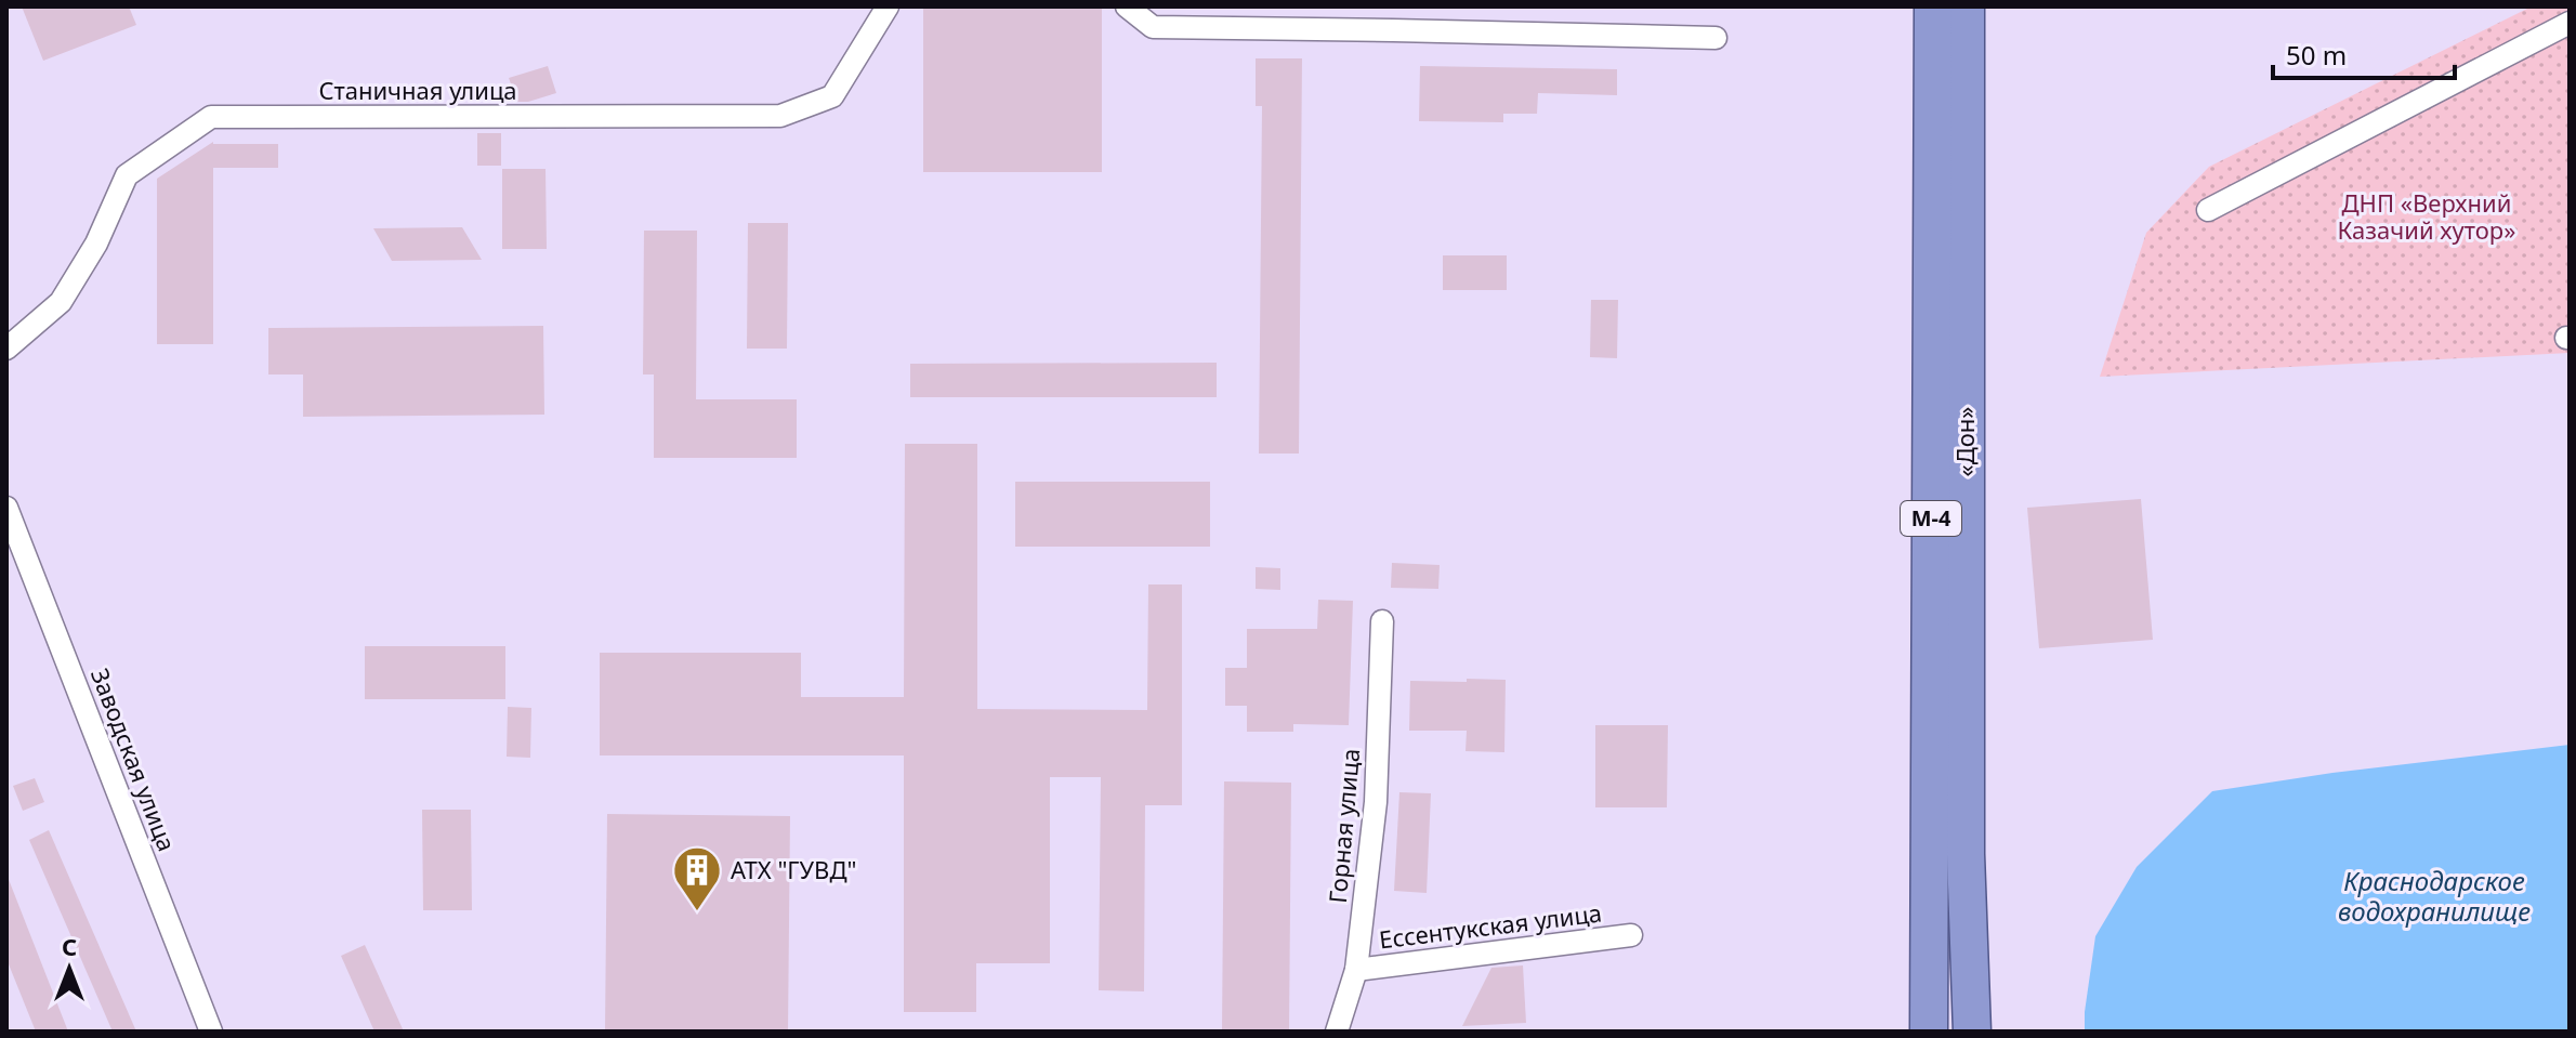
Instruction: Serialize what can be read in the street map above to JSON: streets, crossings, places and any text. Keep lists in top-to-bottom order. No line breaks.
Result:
{"streets":{"highway":["«Дон»","М-4"],"street":["Станичная улица","Заводская улица","Горная улица","Ессентукская улица"]},"crossings":[["Горная улица","Ессентукская улица"]],"water":["Краснодарское водохранилище"],"parks":["ДНП «Верхний Казачий хутор»"],"places":{"building":["АТХ \"ГУВД\""]},"scale_bar":"50 m","north":"top"}
